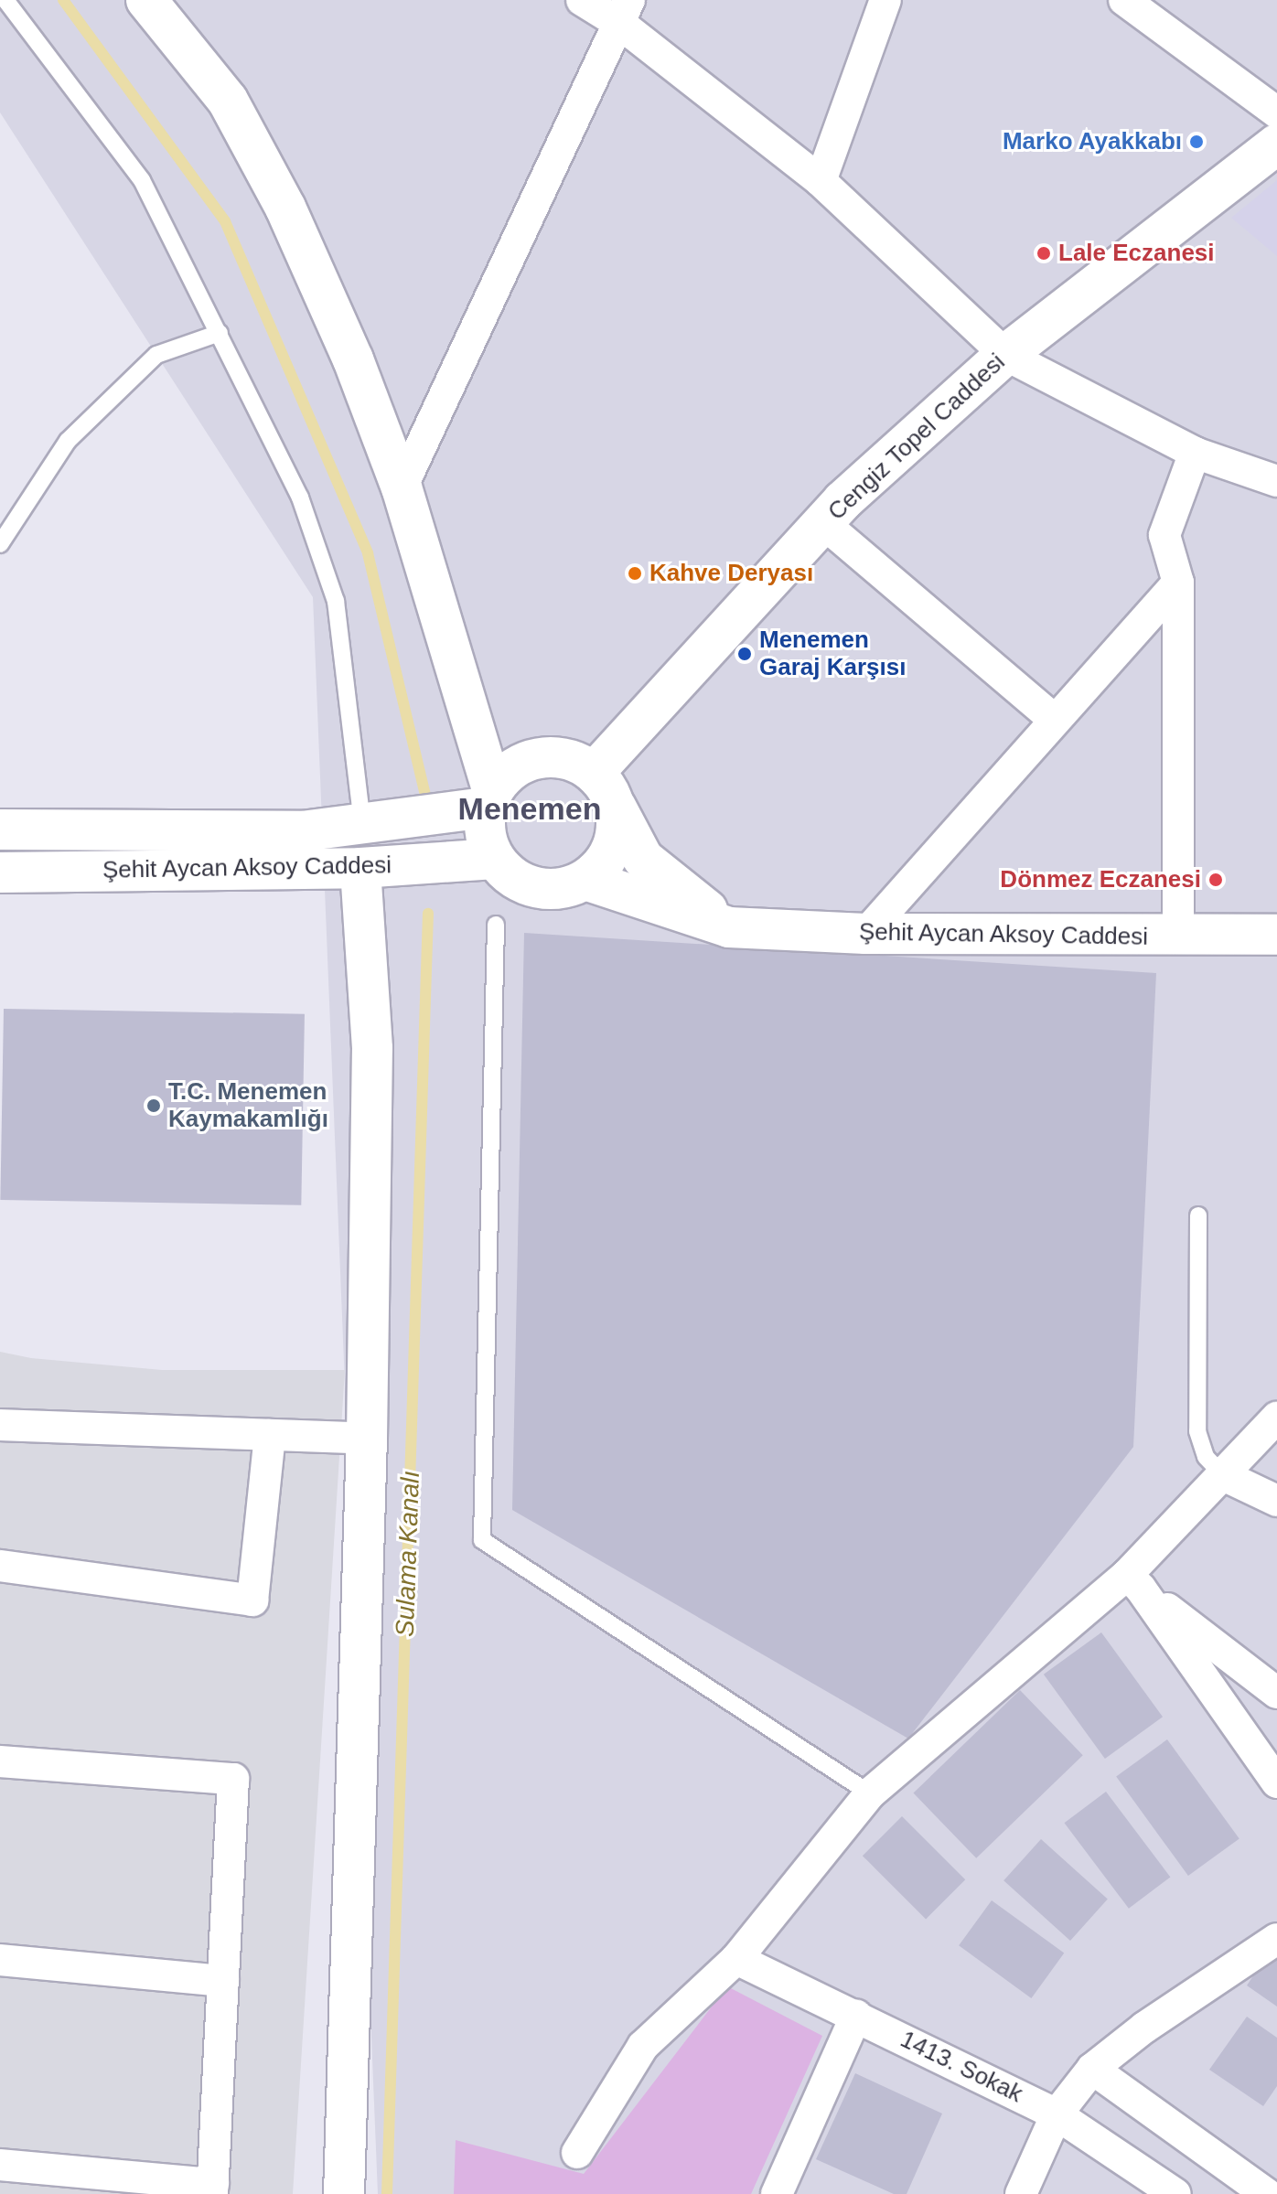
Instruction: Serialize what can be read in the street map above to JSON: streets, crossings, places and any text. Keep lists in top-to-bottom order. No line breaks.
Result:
{"streets":{"street":["Cengiz Topel Caddesi","Şehit Aycan Aksoy Caddesi","1413. Sokak"]},"crossings":[["Cengiz Topel Caddesi","Şehit Aycan Aksoy Caddesi"]],"districts":["Menemen"],"water":["Sulama Kanalı"],"places":["Marko Ayakkabı","Lale Eczanesi","Kahve Deryası","Menemen Garaj Karşısı","Dönmez Eczanesi","T.C. Menemen Kaymakamlığı"]}
